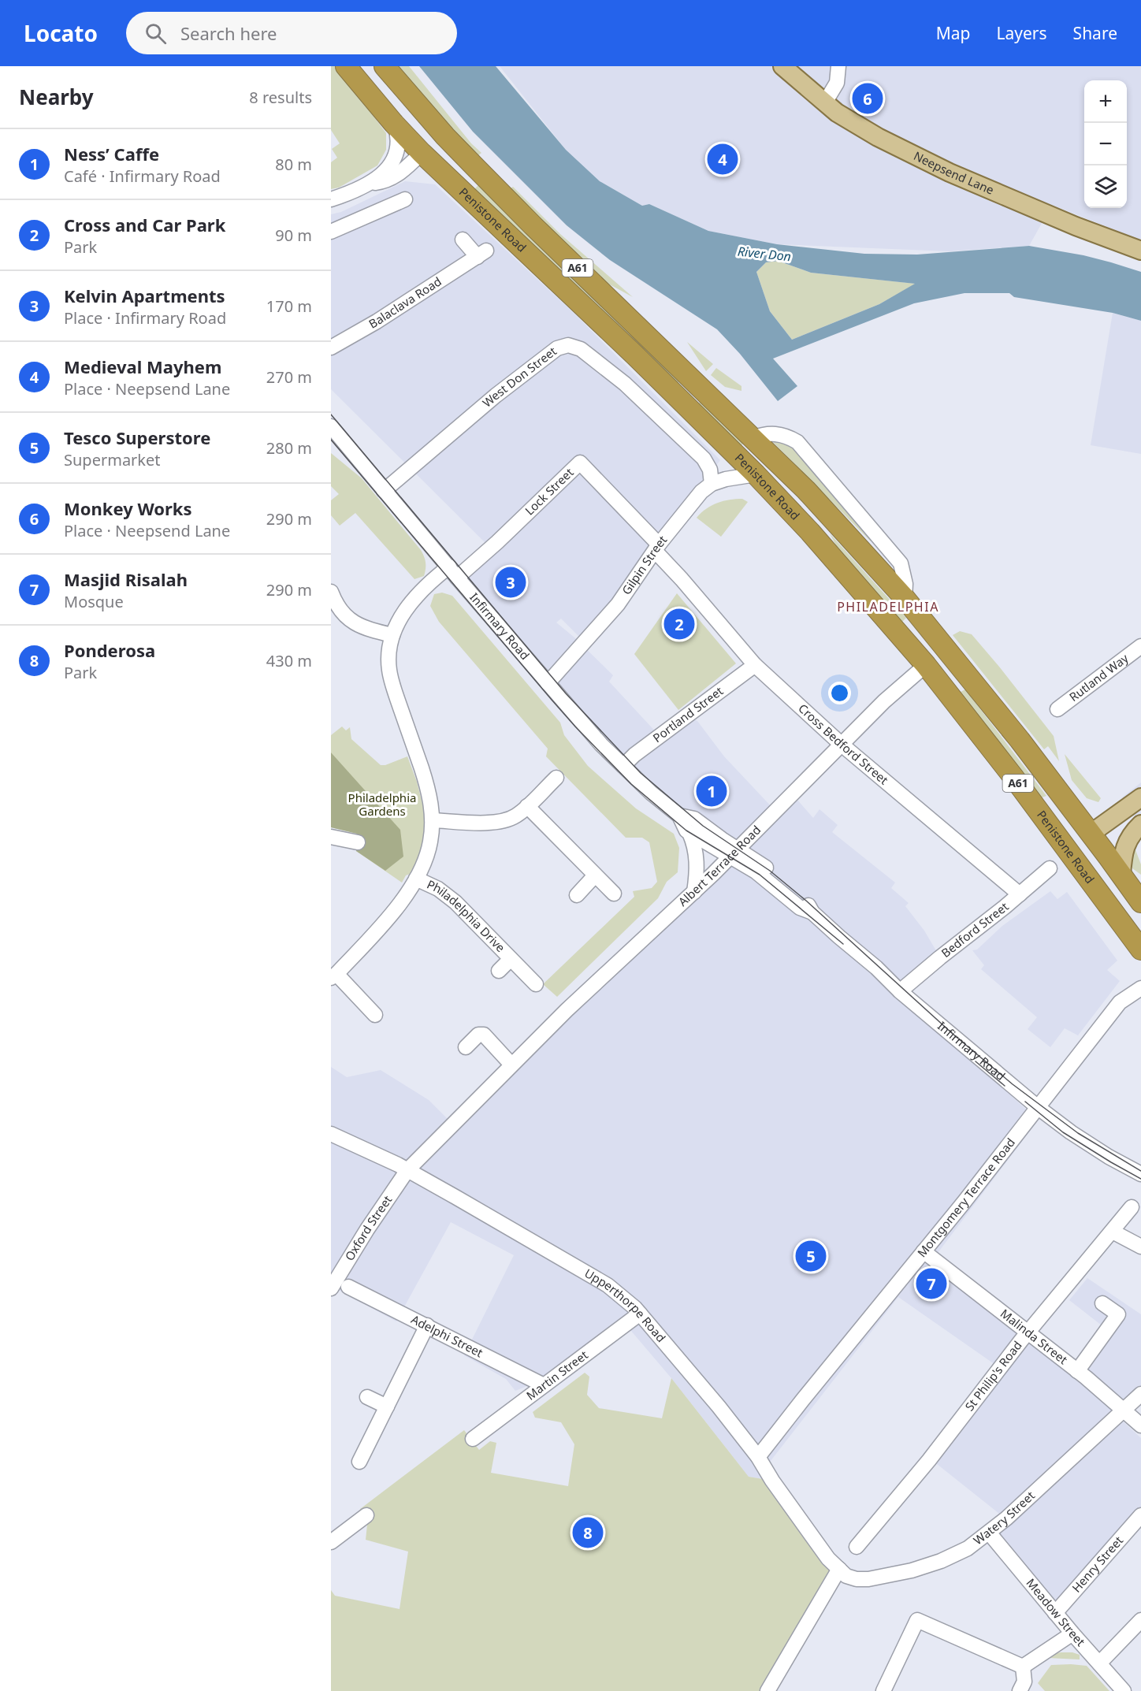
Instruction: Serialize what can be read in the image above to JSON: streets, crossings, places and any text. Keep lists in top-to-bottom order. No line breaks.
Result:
{"streets":{"highway":["Penistone Road","A61"],"main road":["Neepsend Lane"],"street":["Balaclava Road","West Don Street","Lock Street","Gilpin Street","Infirmary Road","Rutland Way","Portland Street","Cross Bedford Street","Albert Terrace Road","Philadelphia Drive","Bedford Street","Montgomery Terrace Road","Oxford Street","Upperthorpe Road","Adelphi Street","Malinda Street","Martin Street","St Philip's Road","Watery Street","Henry Street","Meadow Street"]},"crossings":[["Penistone Road","A61"],["Penistone Road","Gilpin Street"],["Penistone Road","Albert Terrace Road"],["West Don Street","Gilpin Street"],["West Don Street","Infirmary Road"],["Lock Street","Gilpin Street"],["Lock Street","Infirmary Road"],["Lock Street","Cross Bedford Street"],["Gilpin Street","Infirmary Road"],["Gilpin Street","Cross Bedford Street"],["Infirmary Road","Portland Street"],["Infirmary Road","Albert Terrace Road"],["Infirmary Road","Bedford Street"],["Infirmary Road","Montgomery Terrace Road"],["Portland Street","Cross Bedford Street"],["Cross Bedford Street","Albert Terrace Road"],["Cross Bedford Street","Bedford Street"],["Albert Terrace Road","Oxford Street"],["Albert Terrace Road","Upperthorpe Road"],["Montgomery Terrace Road","Upperthorpe Road"],["Montgomery Terrace Road","Malinda Street"],["Oxford Street","Upperthorpe Road"],["Upperthorpe Road","Martin Street"],["Upperthorpe Road","Watery Street"],["Adelphi Street","Martin Street"],["Malinda Street","St Philip's Road"],["Malinda Street","Watery Street"],["Watery Street","Meadow Street"],["Henry Street","Meadow Street"]],"districts":["PHILADELPHIA"],"water":["River Don"],"parks":["Philadelphia Gardens"],"page":{"header":"Locato","search":"Search here","nav":["Map","Layers","Share"],"heading":["Nearby","8 results"],"map_buttons":["+","−"],"pins":["6","4","3","2","1","5","7","8"],"list":[{"mark":"1","name":"Ness’ Caffe","note":"Café · Infirmary Road","value":"80 m"},{"mark":"2","name":"Cross and Car Park","note":"Park","value":"90 m"},{"mark":"3","name":"Kelvin Apartments","note":"Place · Infirmary Road","value":"170 m"},{"mark":"4","name":"Medieval Mayhem","note":"Place · Neepsend Lane","value":"270 m"},{"mark":"5","name":"Tesco Superstore","note":"Supermarket","value":"280 m"},{"mark":"6","name":"Monkey Works","note":"Place · Neepsend Lane","value":"290 m"},{"mark":"7","name":"Masjid Risalah","note":"Mosque","value":"290 m"},{"mark":"8","name":"Ponderosa","note":"Park","value":"430 m"}]}}
